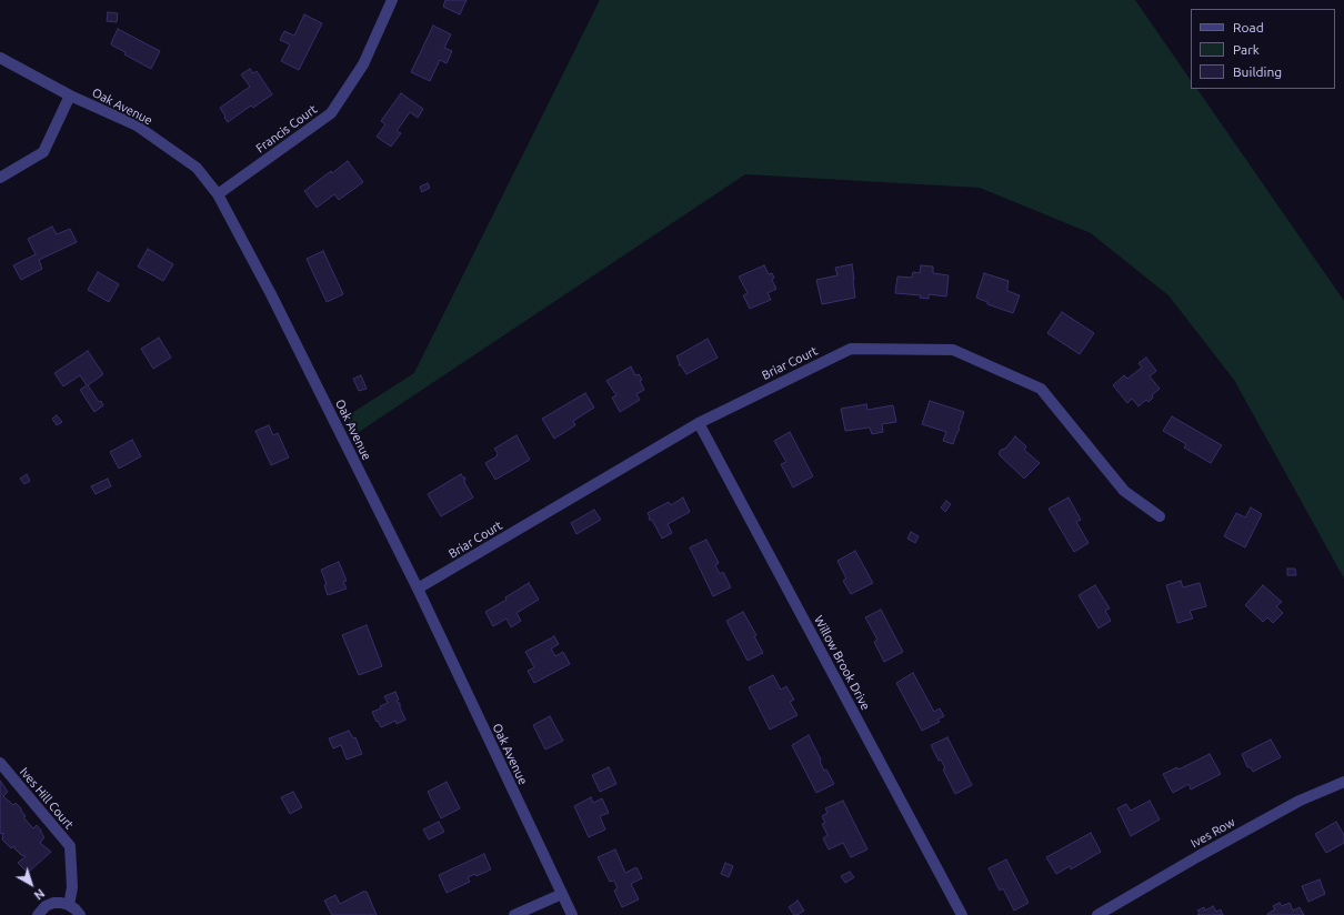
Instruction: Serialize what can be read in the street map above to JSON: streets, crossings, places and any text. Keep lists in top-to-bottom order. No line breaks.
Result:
{"streets":{"street":["Oak Avenue","Francis Court","Briar Court","Willow Brook Drive","Ives Hill Court","Ives Row"]},"crossings":[["Oak Avenue","Francis Court"],["Oak Avenue","Briar Court"],["Briar Court","Willow Brook Drive"]],"legend":["Road","Park","Building"],"north":"bottom right"}
